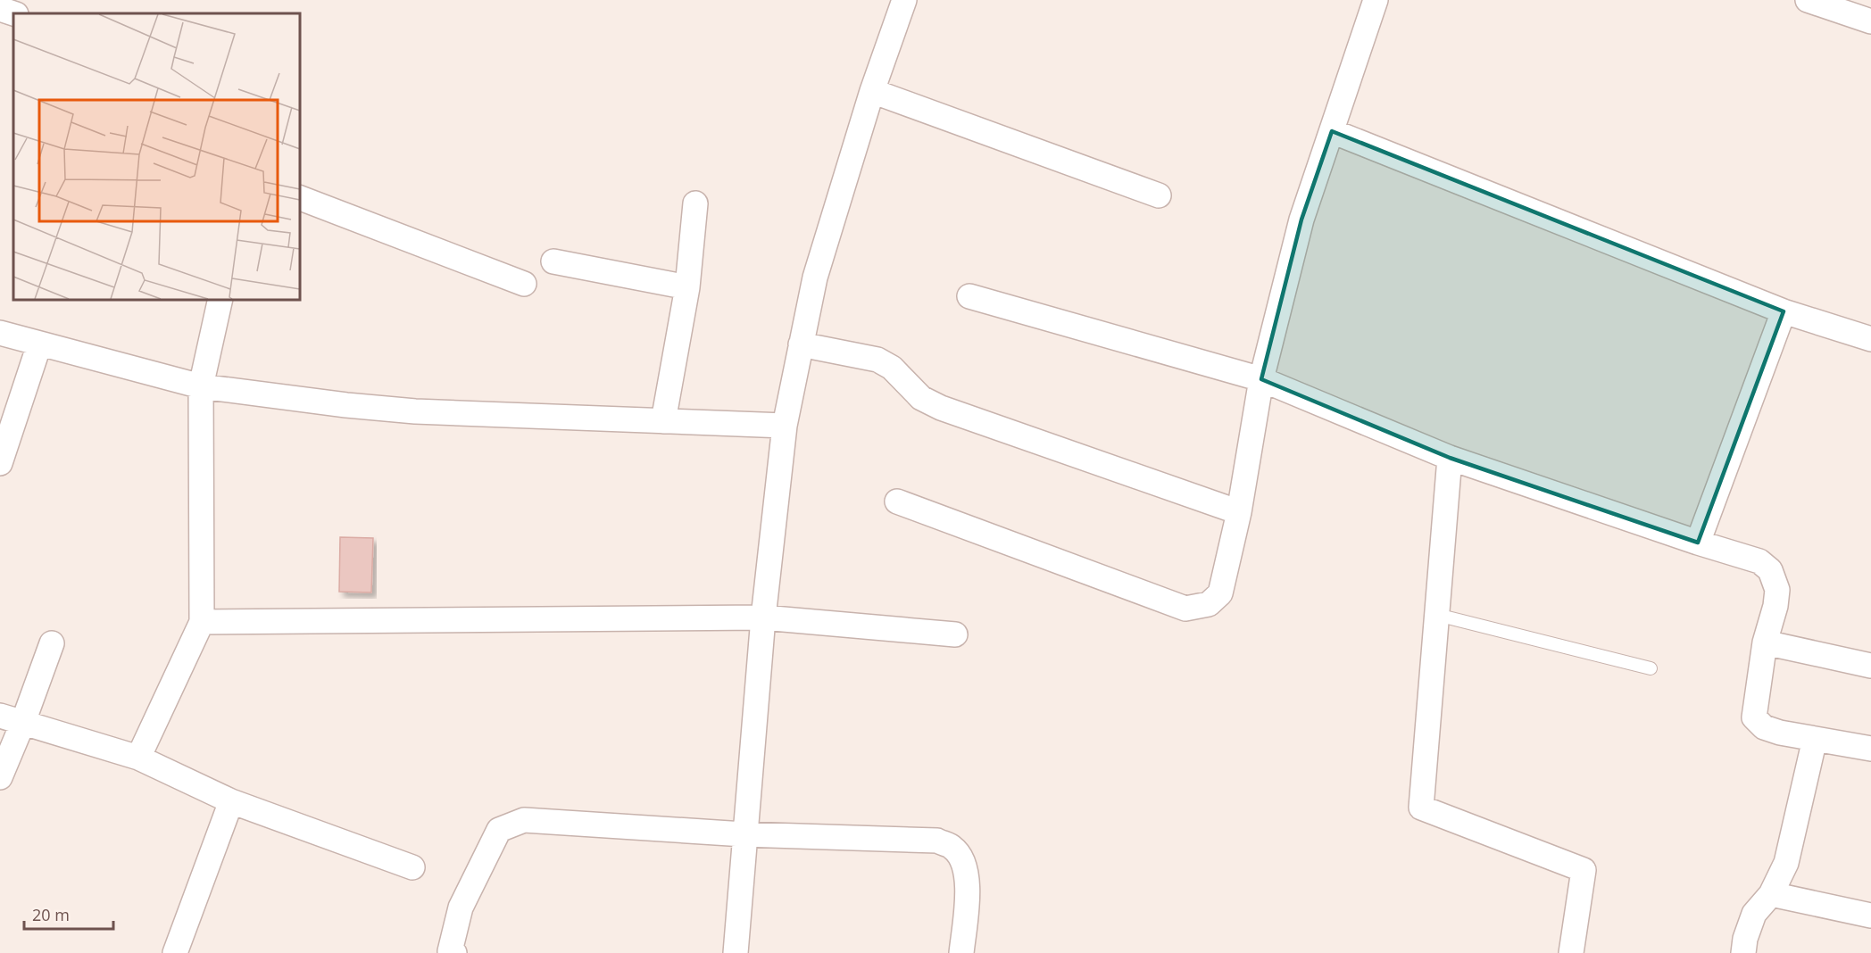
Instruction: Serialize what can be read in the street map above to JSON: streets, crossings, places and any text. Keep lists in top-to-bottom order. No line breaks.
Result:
{"scale_bar":"20 m"}
